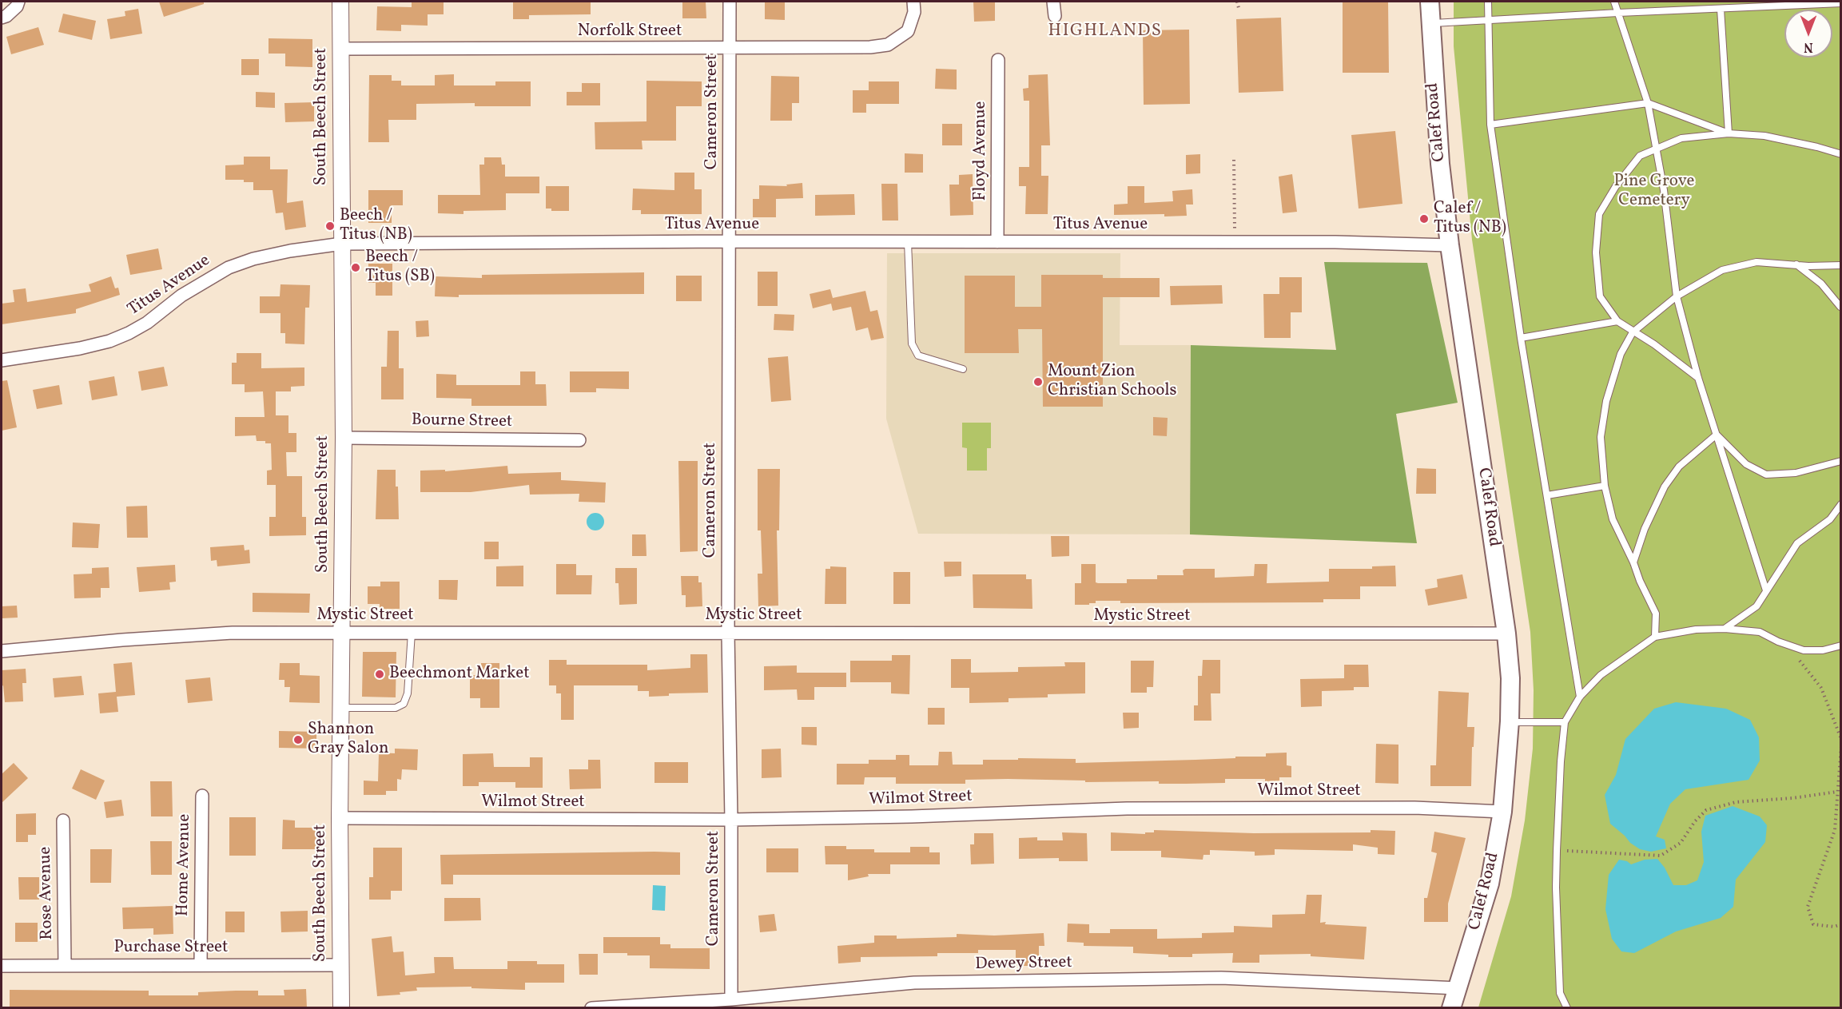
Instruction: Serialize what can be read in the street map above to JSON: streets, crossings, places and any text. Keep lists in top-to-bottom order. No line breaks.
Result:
{"streets":{"main road":["Calef Road"],"street":["Norfolk Street","Cameron Street","South Beech Street","Floyd Avenue","Titus Avenue","Bourne Street","Mystic Street","Wilmot Street","Home Avenue","Rose Avenue","Purchase Street","Dewey Street"]},"crossings":[["Norfolk Street","Cameron Street"],["Norfolk Street","South Beech Street"],["Cameron Street","Titus Avenue"],["Cameron Street","Mystic Street"],["Cameron Street","Wilmot Street"],["Cameron Street","Dewey Street"],["South Beech Street","Titus Avenue"],["South Beech Street","Bourne Street"],["South Beech Street","Mystic Street"],["South Beech Street","Wilmot Street"],["South Beech Street","Purchase Street"],["Calef Road","Titus Avenue"],["Calef Road","Mystic Street"],["Calef Road","Wilmot Street"],["Calef Road","Dewey Street"],["Floyd Avenue","Titus Avenue"],["Home Avenue","Purchase Street"],["Rose Avenue","Purchase Street"]],"districts":["HIGHLANDS"],"parks":["Pine Grove Cemetery"],"places":["Calef / Titus (NB)","Beech / Titus (NB)","Beech / Titus (SB)","Mount Zion Christian Schools","Beechmont Market","Shannon Gray Salon"],"north":"bottom"}
